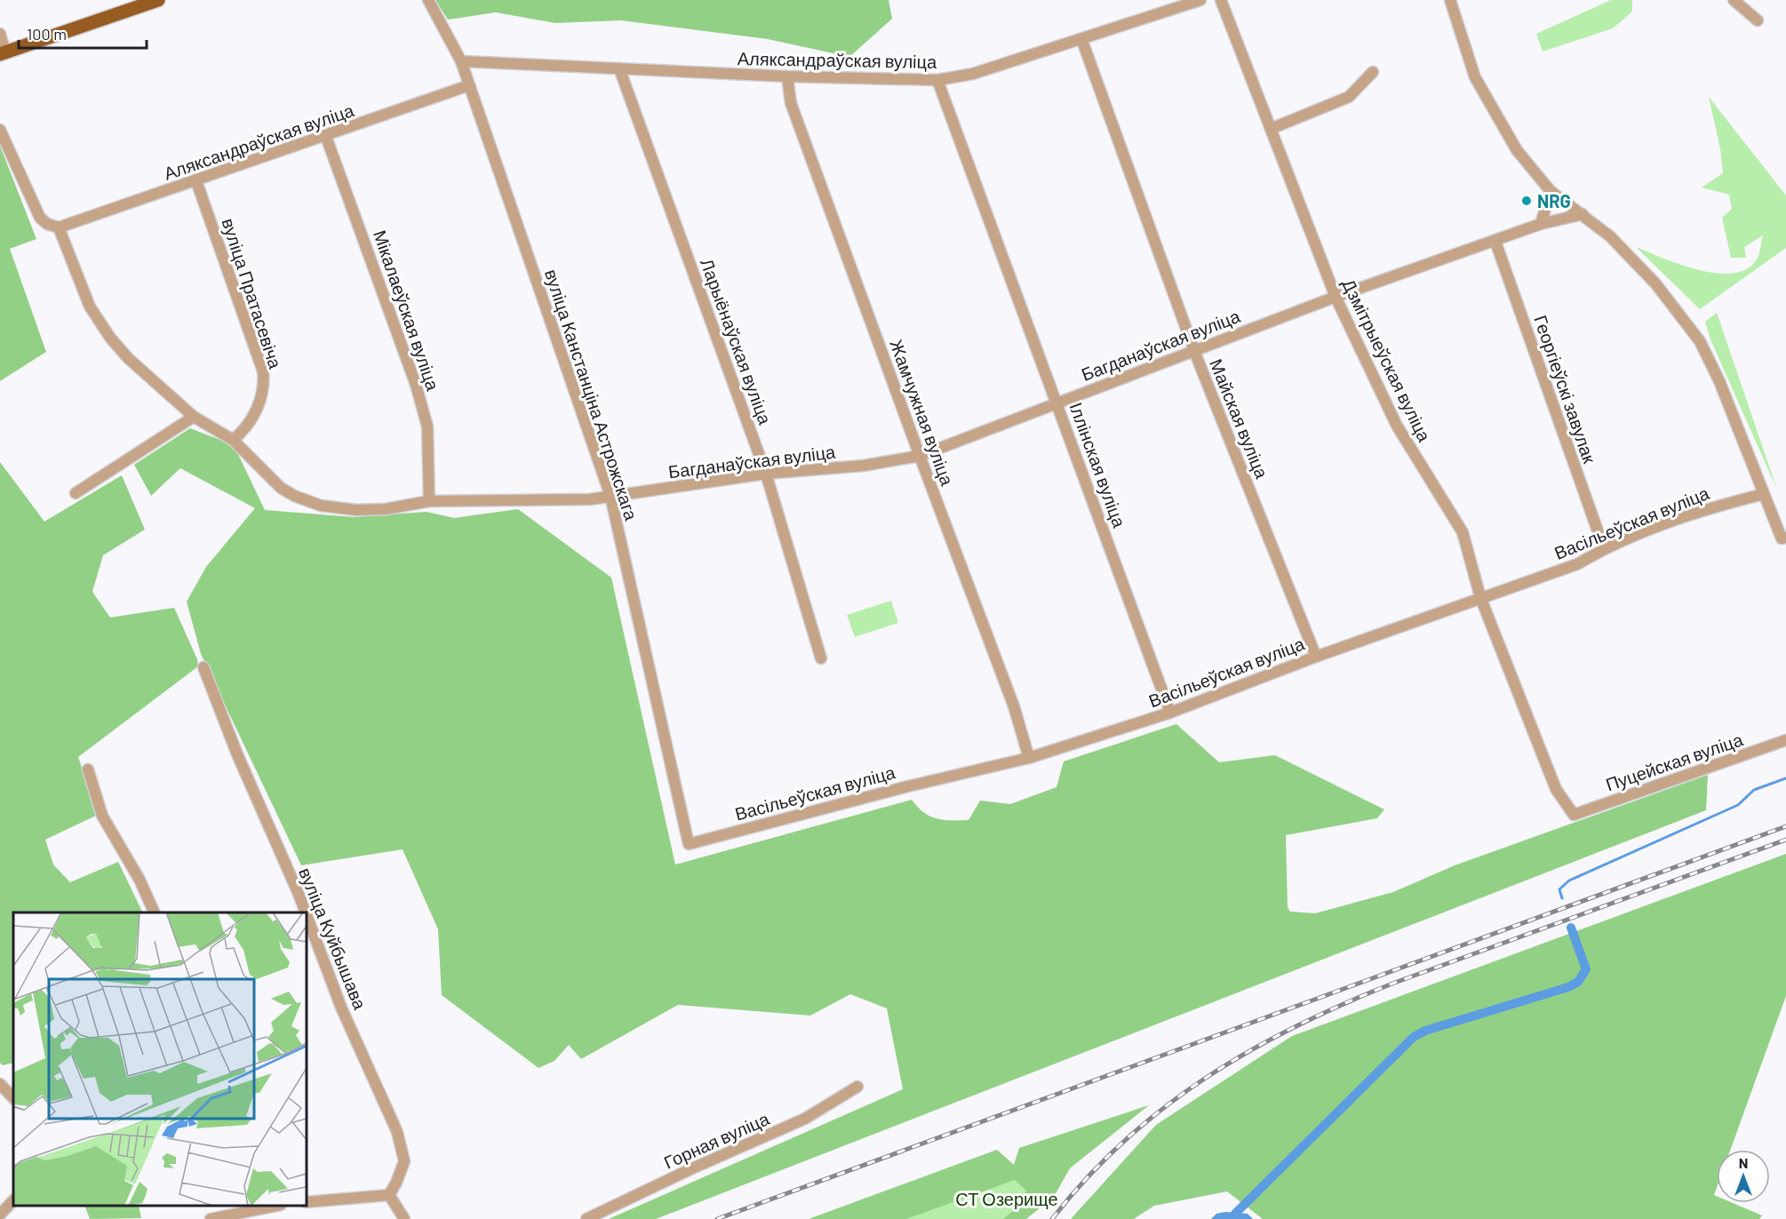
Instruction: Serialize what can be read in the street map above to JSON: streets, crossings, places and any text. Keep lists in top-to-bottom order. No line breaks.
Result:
{"streets":{"street":["Аляксандраўская вуліца","вуліца Пратасевіча","Мікалаеўская вуліца","Ларыёнаўская вуліца","Багданаўская вуліца","Дзмітрыеўская вуліца","Георгіеўскі завулак","вуліца Канстанціна Астрожскага","Жамчужная вуліца","Майская вуліца","Іллінская вуліца","Васільеўская вуліца","Пуцейская вуліца","вуліца Куйбышава","Горная вуліца"]},"crossings":[["Аляксандраўская вуліца","вуліца Пратасевіча"],["Аляксандраўская вуліца","Мікалаеўская вуліца"],["Аляксандраўская вуліца","Ларыёнаўская вуліца"],["Аляксандраўская вуліца","Багданаўская вуліца"],["Аляксандраўская вуліца","вуліца Канстанціна Астрожскага"],["Аляксандраўская вуліца","Жамчужная вуліца"],["Аляксандраўская вуліца","Майская вуліца"],["Аляксандраўская вуліца","Іллінская вуліца"],["вуліца Пратасевіча","Багданаўская вуліца"],["Мікалаеўская вуліца","Багданаўская вуліца"],["Ларыёнаўская вуліца","Багданаўская вуліца"],["Багданаўская вуліца","Дзмітрыеўская вуліца"],["Багданаўская вуліца","Георгіеўскі завулак"],["Багданаўская вуліца","вуліца Канстанціна Астрожскага"],["Багданаўская вуліца","Жамчужная вуліца"],["Багданаўская вуліца","Майская вуліца"],["Багданаўская вуліца","Іллінская вуліца"],["Дзмітрыеўская вуліца","Васільеўская вуліца"],["Дзмітрыеўская вуліца","Пуцейская вуліца"],["Георгіеўскі завулак","Васільеўская вуліца"],["вуліца Канстанціна Астрожскага","Васільеўская вуліца"],["Жамчужная вуліца","Васільеўская вуліца"],["Майская вуліца","Васільеўская вуліца"],["Іллінская вуліца","Васільеўская вуліца"]],"parks":["СТ Озерище"],"places":["NRG"],"scale_bar":"100 m","north":"top"}
